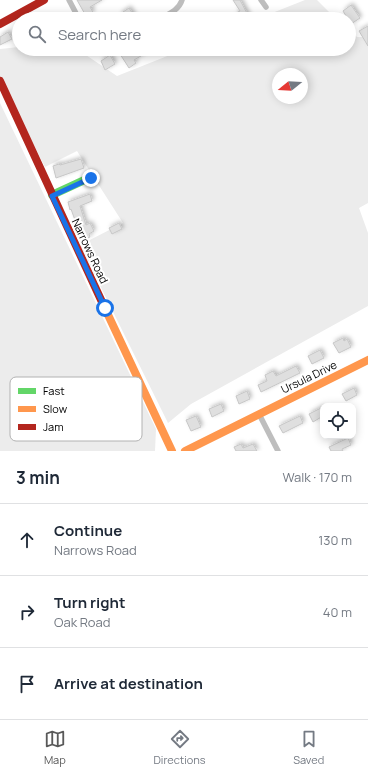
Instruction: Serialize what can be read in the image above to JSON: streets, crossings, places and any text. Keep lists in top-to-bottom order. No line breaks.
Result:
{"streets":{"street":["Narrows Road","Ursula Drive"]},"legend":["Fast","Slow","Jam"],"north":"left","page":{"search":"Search here","heading":["3 min","Walk · 170 m"],"list":[["Continue","Narrows Road","130 m"],["Turn right","Oak Road","40 m"],"Arrive at destination"],"nav":["Map","Directions","Saved"]}}
